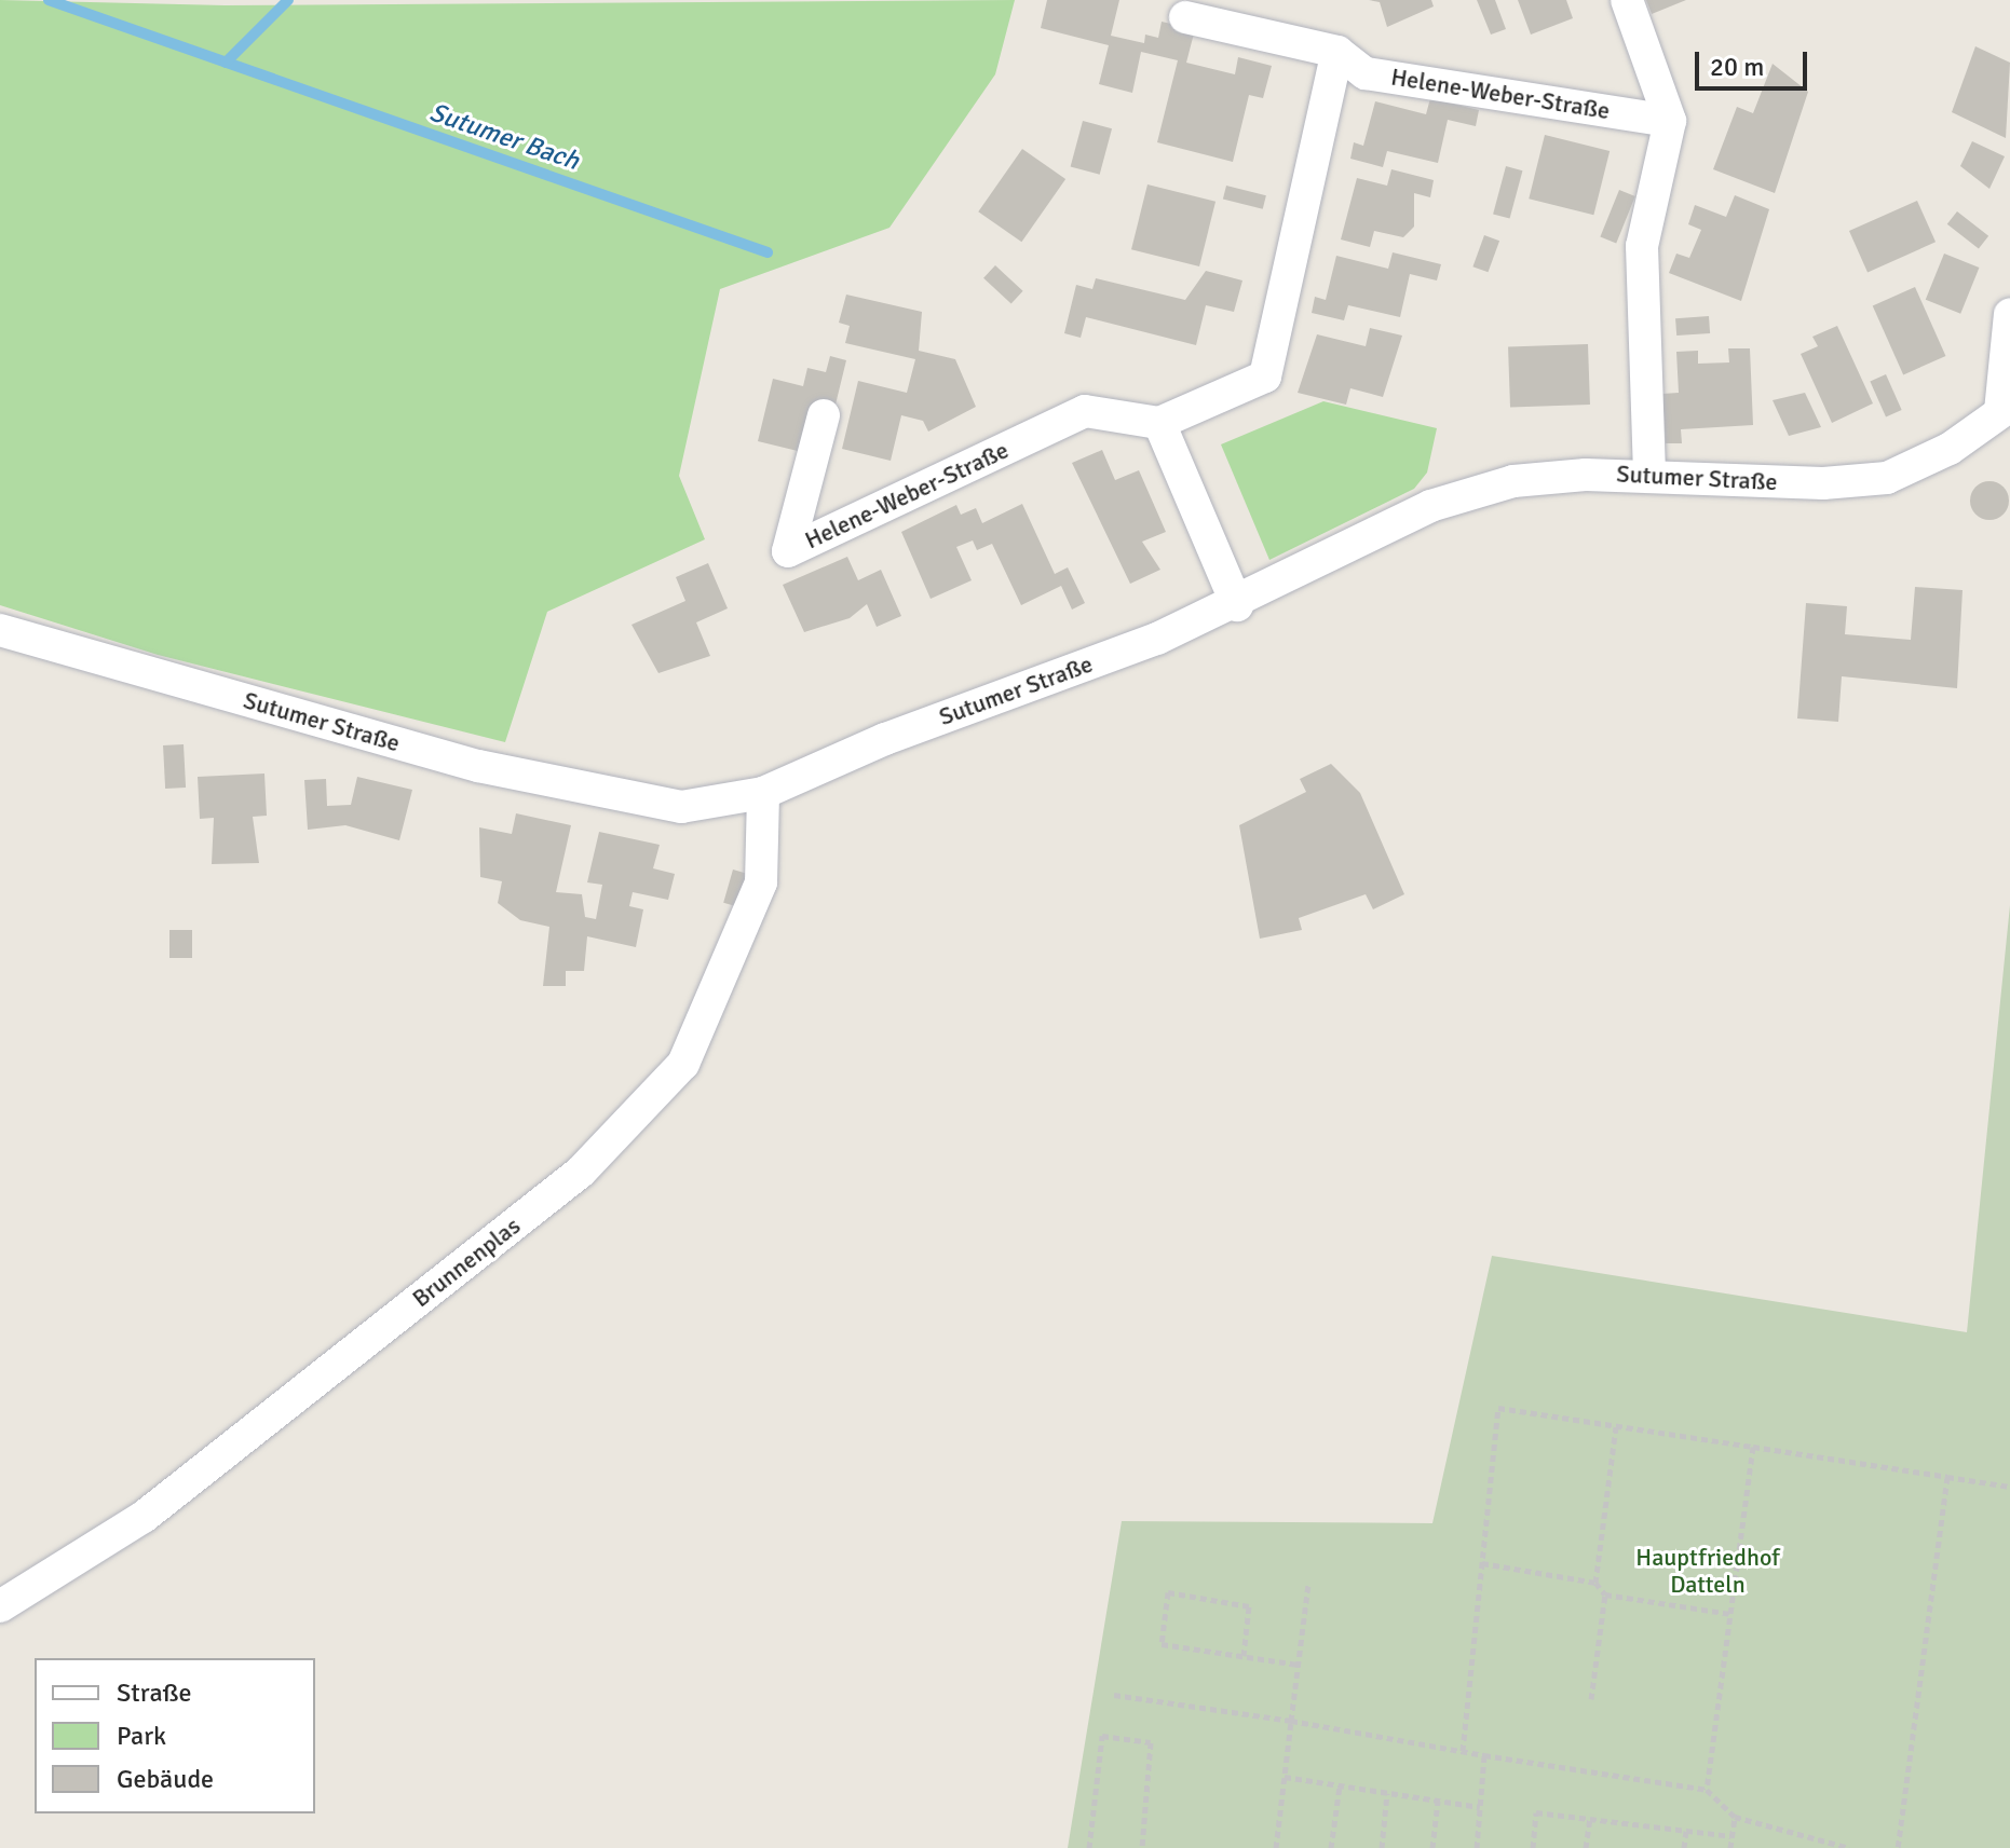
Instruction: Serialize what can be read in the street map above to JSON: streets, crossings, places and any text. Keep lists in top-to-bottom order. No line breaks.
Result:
{"streets":{"street":["Helene-Weber-Straße","Sutumer Straße","Brunnenplas"]},"crossings":[["Sutumer Straße","Brunnenplas"]],"water":["Sutumer Bach"],"parks":["Hauptfriedhof Datteln"],"legend":["Straße","Park","Gebäude"],"scale_bar":"20 m"}
